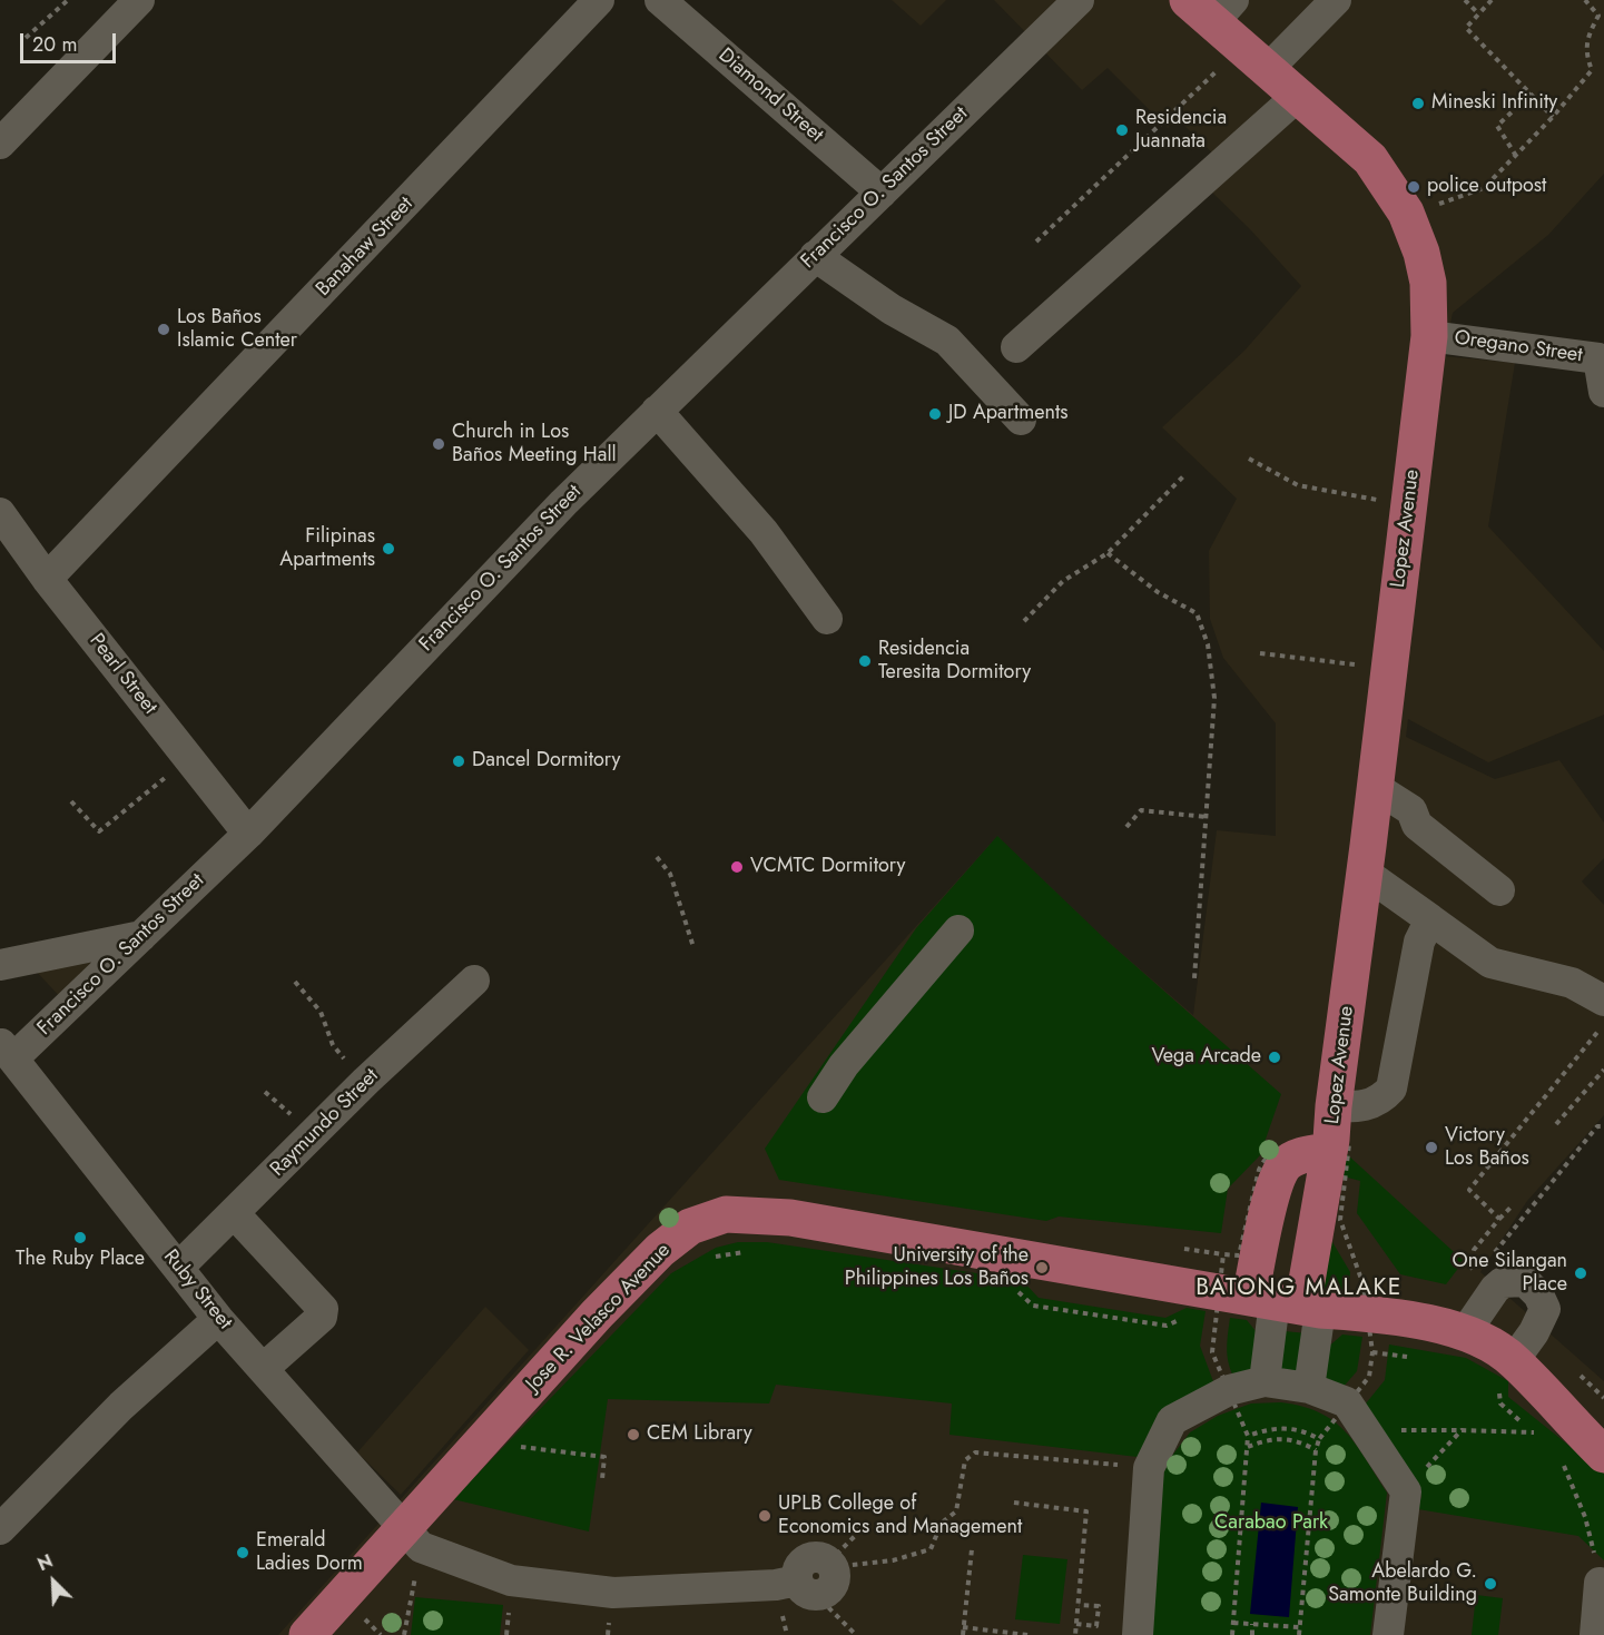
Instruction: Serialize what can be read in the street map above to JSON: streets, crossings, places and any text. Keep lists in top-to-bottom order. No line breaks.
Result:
{"streets":{"main road":["Lopez Avenue","Jose R. Velasco Avenue"],"street":["Diamond Street","Francisco O. Santos Street","Banahaw Street","Oregano Street","Pearl Street","Raymundo Street","Ruby Street"]},"crossings":[["Diamond Street","Francisco O. Santos Street"],["Francisco O. Santos Street","Pearl Street"],["Francisco O. Santos Street","Ruby Street"],["Banahaw Street","Pearl Street"],["Oregano Street","Lopez Avenue"],["Lopez Avenue","Jose R. Velasco Avenue"],["Raymundo Street","Ruby Street"],["Ruby Street","Jose R. Velasco Avenue"]],"districts":["BATONG MALAKE"],"parks":["Carabao Park"],"places":["Mineski Infinity","Residencia Juannata","police outpost","Los Baños Islamic Center","JD Apartments","Church in Los Baños Meeting Hall","Filipinas Apartments","Residencia Teresita Dormitory","Dancel Dormitory","VCMTC Dormitory","Vega Arcade","Victory Los Baños","The Ruby Place","University of the Philippines Los Baños","One Silangan Place","CEM Library","UPLB College of Economics and Management","Emerald Ladies Dorm","Abelardo G. Samonte Building"],"scale_bar":"20 m","north":"top left"}
